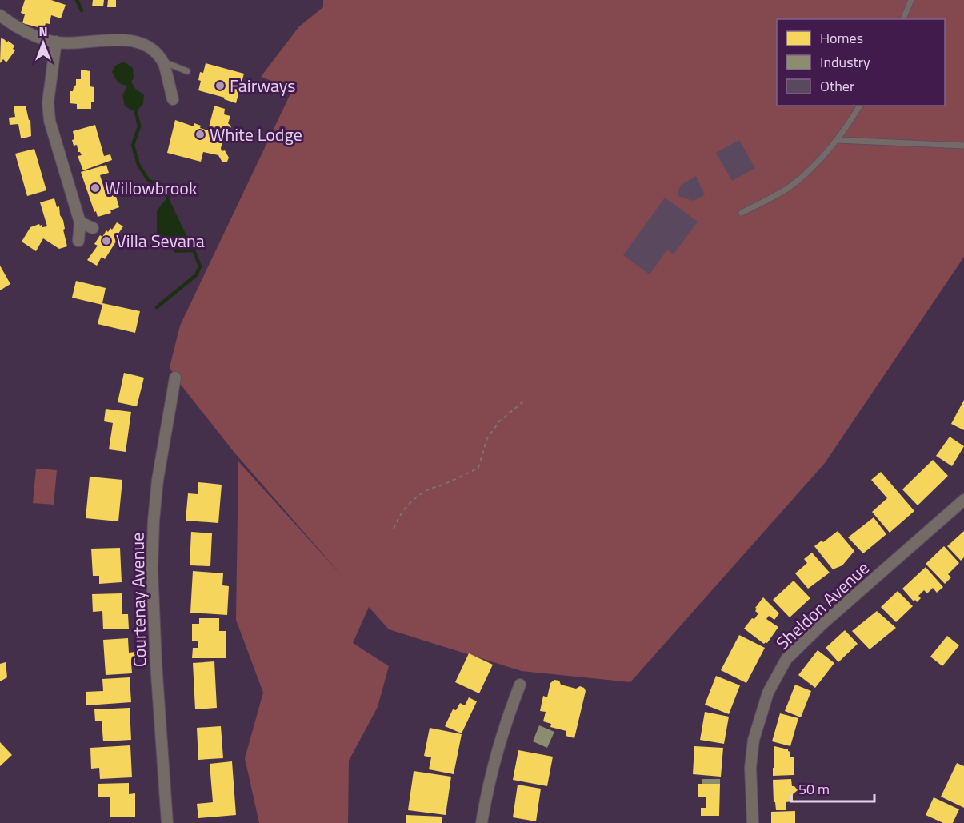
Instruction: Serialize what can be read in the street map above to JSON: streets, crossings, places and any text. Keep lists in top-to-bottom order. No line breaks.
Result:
{"streets":{"street":["Courtenay Avenue","Sheldon Avenue"]},"places":["Fairways","White Lodge","Willowbrook","Villa Sevana"],"legend":["Homes","Industry","Other"],"scale_bar":"50 m","north":"top"}
